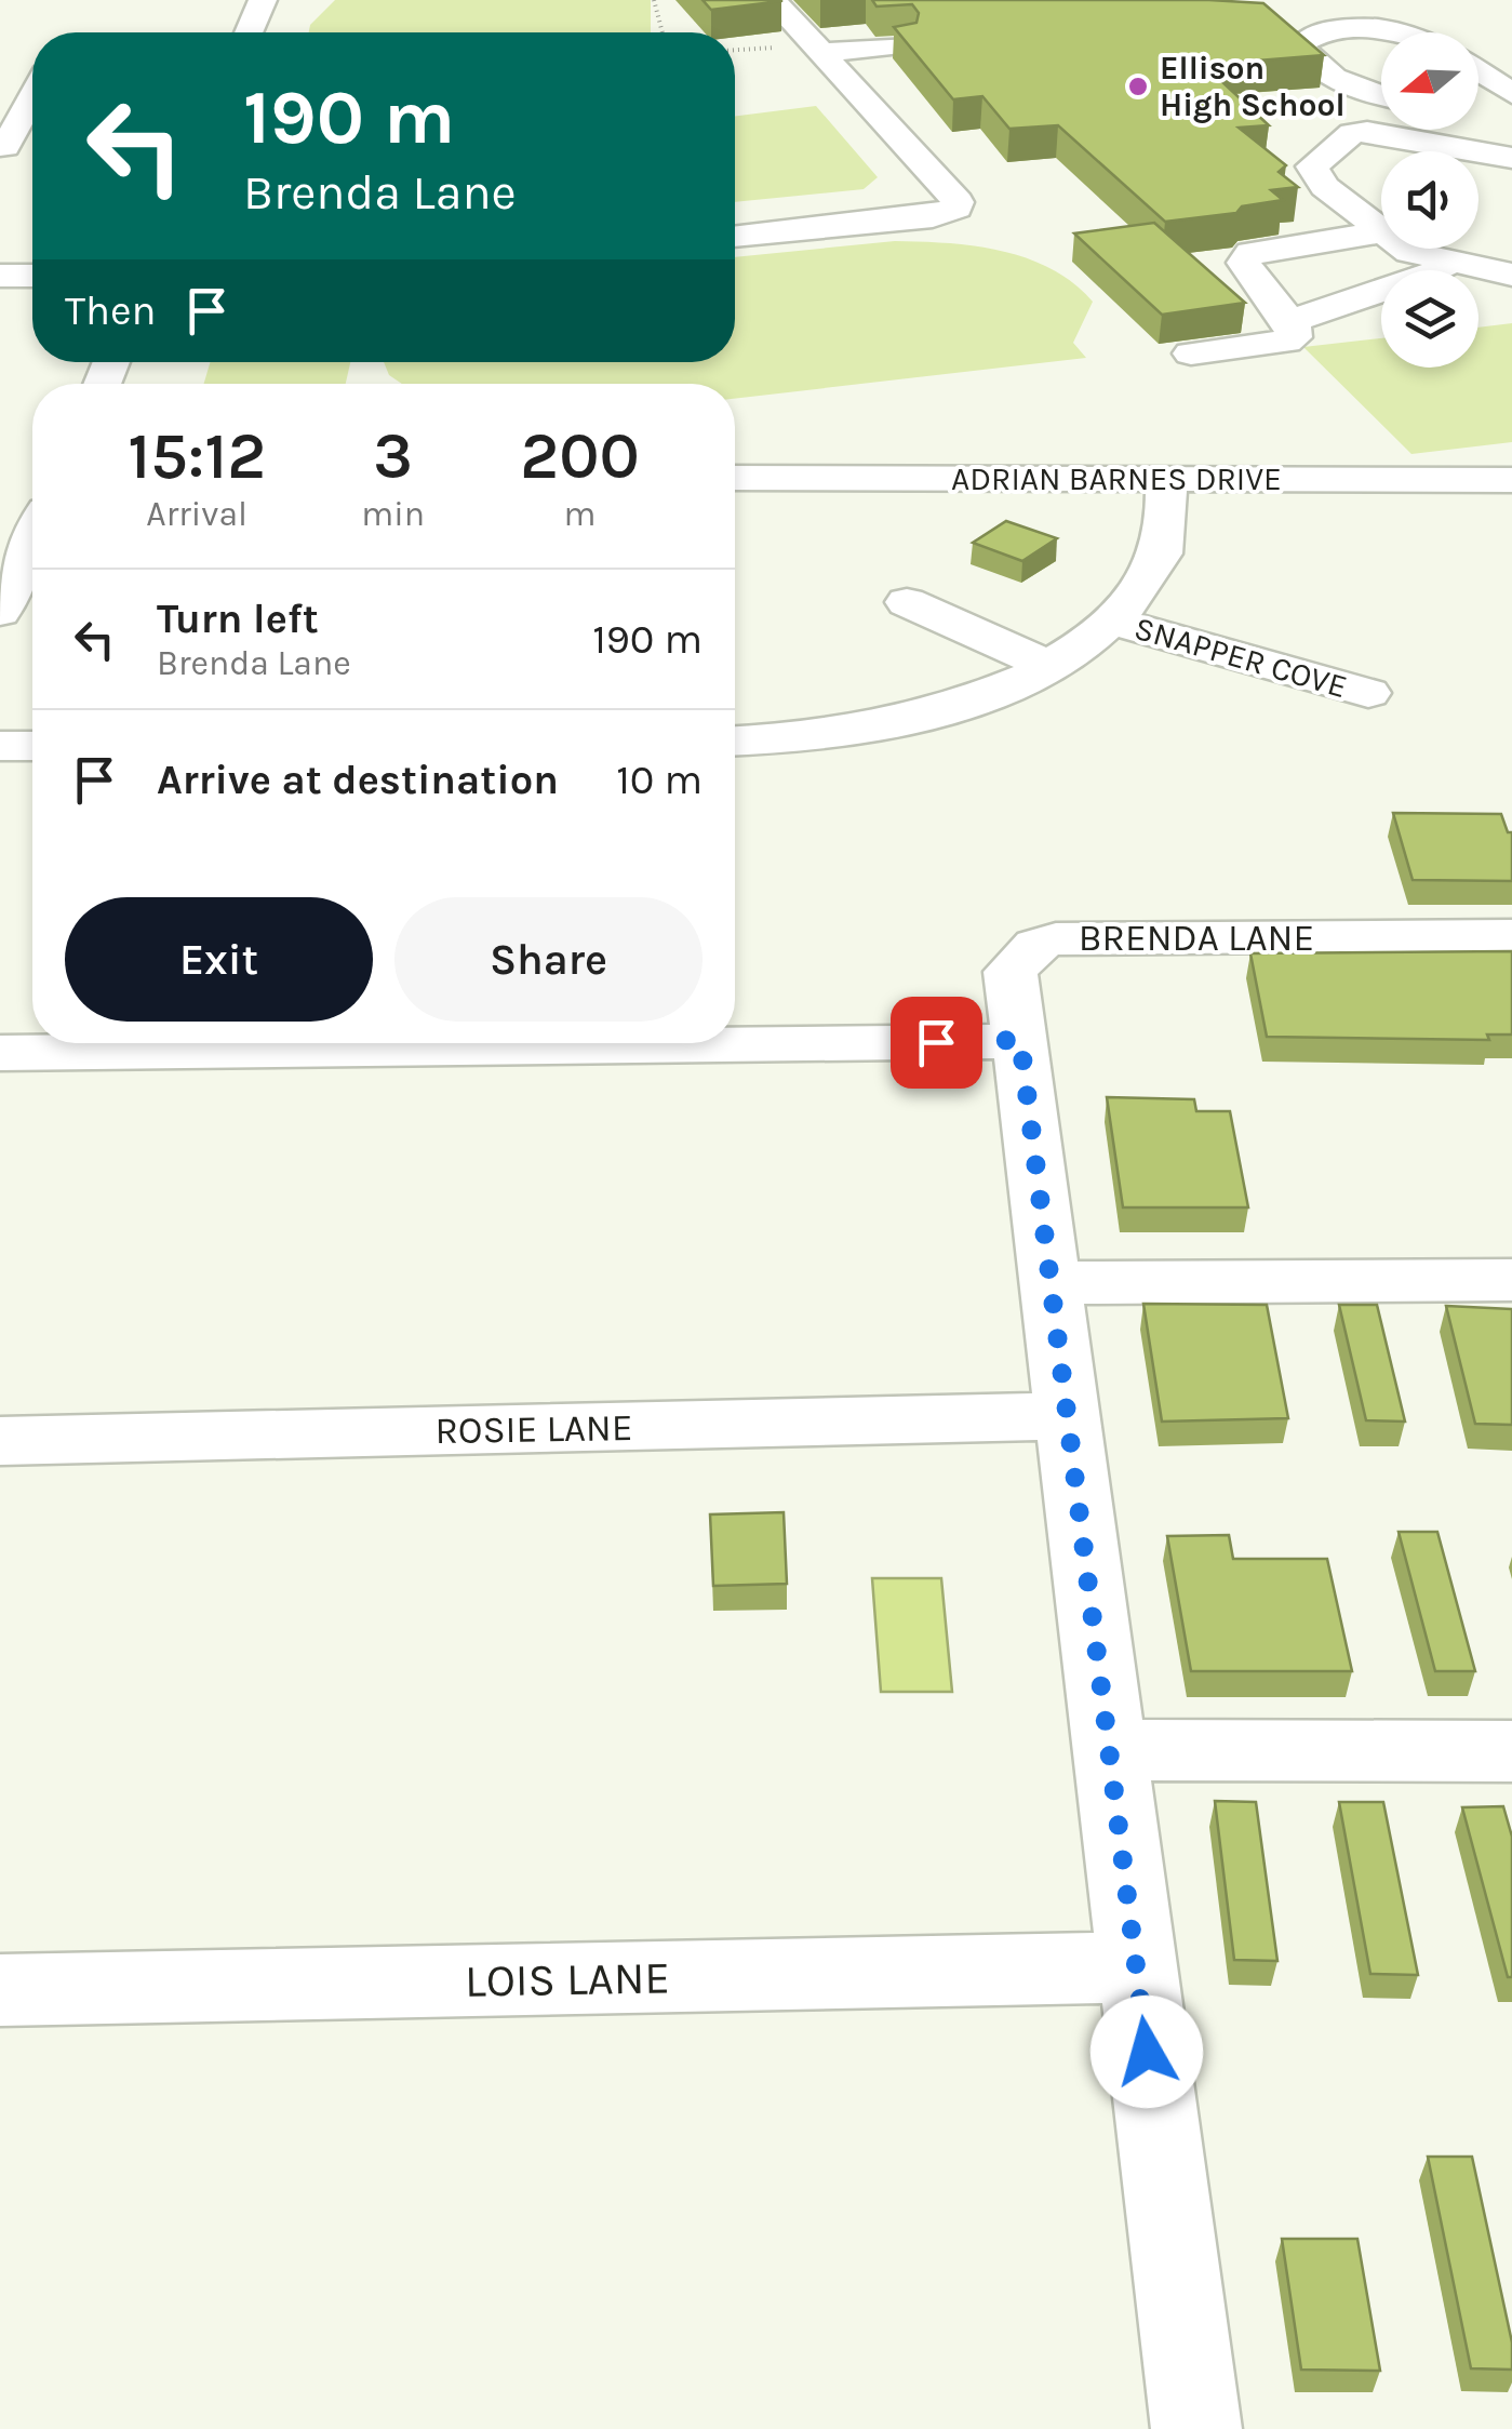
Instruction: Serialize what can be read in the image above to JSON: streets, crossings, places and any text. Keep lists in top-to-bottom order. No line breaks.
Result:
{"streets":{"street":["ADRIAN BARNES DRIVE","SNAPPER COVE","BRENDA LANE","ROSIE LANE","LOIS LANE"]},"places":["Ellison High School"],"north":"left","page":{"turn":["190 m","Brenda Lane"],"then":"Then","eta":["15:12","Arrival","3","min","200","m"],"list":[{"name":"Turn left","note":"Brenda Lane","value":"190 m"},{"name":"Arrive at destination","value":"10 m"}],"buttons":["Exit","Share"]}}
